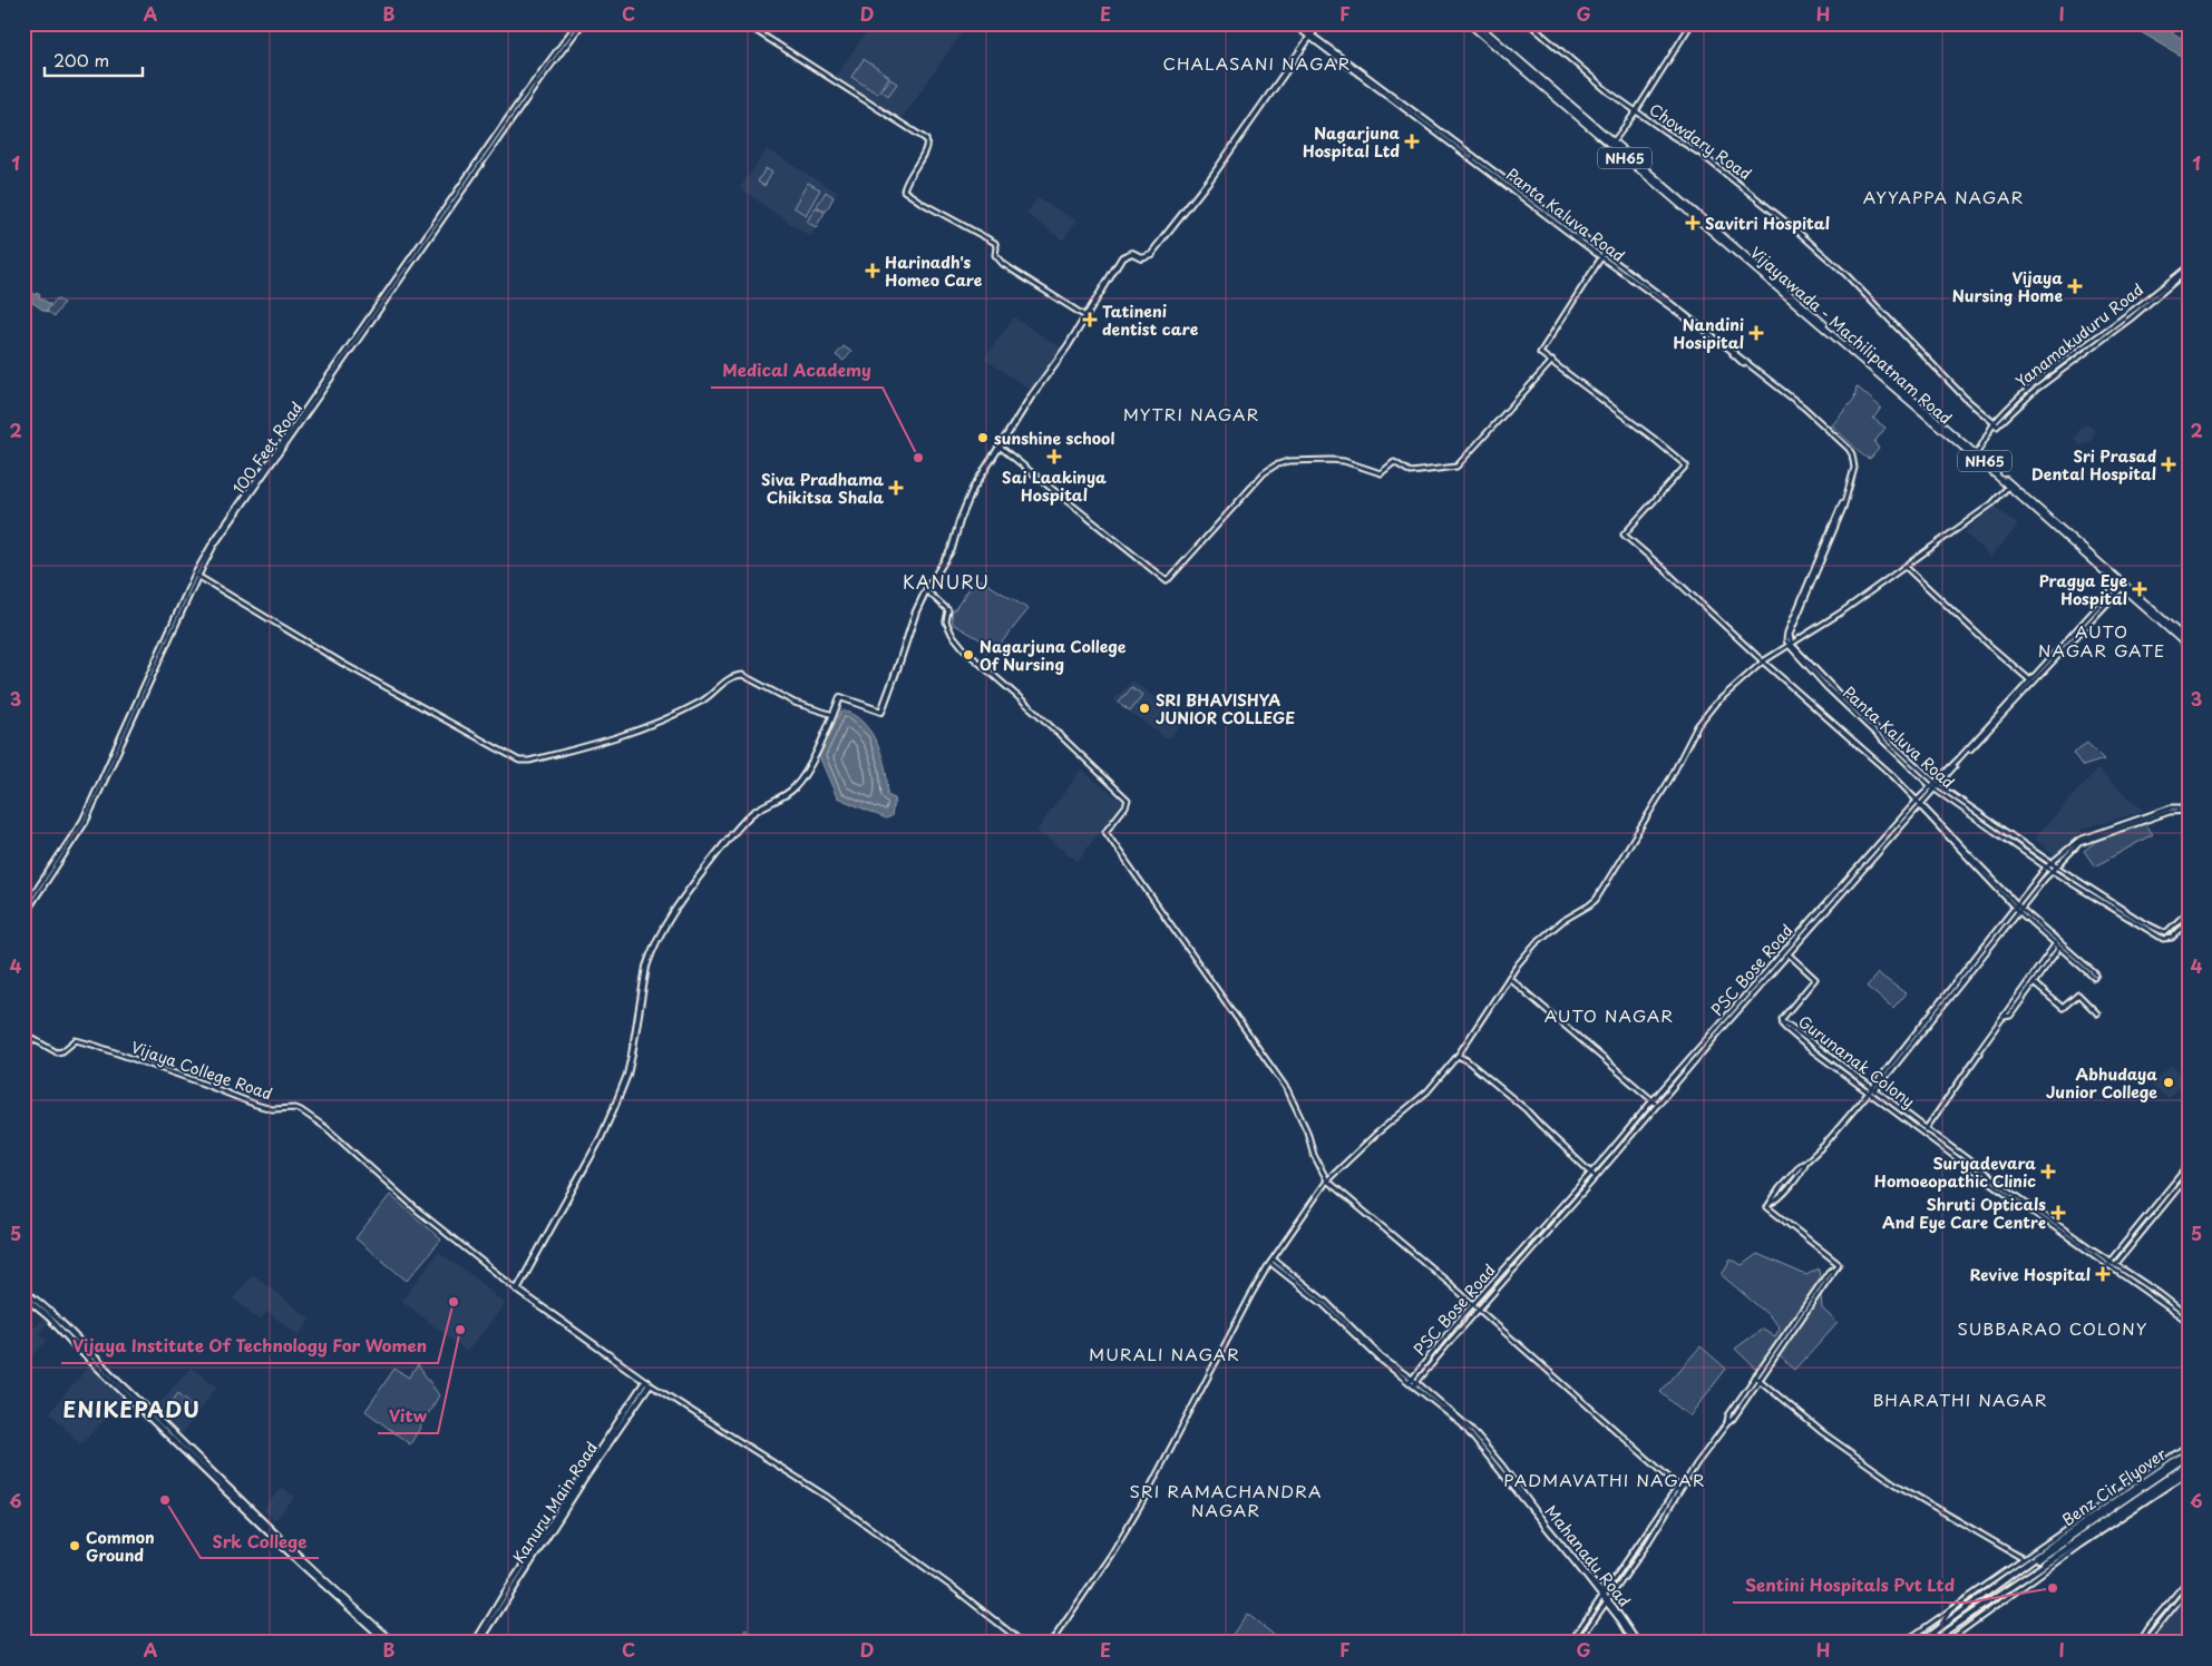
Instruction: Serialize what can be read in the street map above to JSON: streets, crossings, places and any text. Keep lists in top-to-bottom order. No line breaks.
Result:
{"streets":{"highway":["NH65","Vijayawada - Machilipatnam Road"],"main road":["Benz Cir Flyover","Kanuru Main Road"],"street":["Chowdary Road","Panta Kaluva Road","Yanamakuduru Road","100 Feet Road","PSC Bose Road","Gurunanak Colony","Vijaya College Road","Mahanadu Road"]},"crossings":[["Chowdary Road","Yanamakuduru Road"],["Panta Kaluva Road","PSC Bose Road"],["Vijayawada - Machilipatnam Road","Yanamakuduru Road"],["Vijayawada - Machilipatnam Road","PSC Bose Road"],["PSC Bose Road","Gurunanak Colony"],["PSC Bose Road","Mahanadu Road"]],"districts":["CHALASANI NAGAR","AYYAPPA NAGAR","MYTRI NAGAR","KANURU","AUTO NAGAR GATE","AUTO NAGAR","SUBBARAO COLONY","MURALI NAGAR","BHARATHI NAGAR","ENIKEPADU","PADMAVATHI NAGAR","SRI RAMACHANDRA NAGAR"],"places":{"health":["Nagarjuna Hospital Ltd","Savitri Hospital","Harinadh's Homeo Care","Vijaya Nursing Home","Tatineni dentist care","Nandini Hosipital","Sai Laakinya Hospital","Sri Prasad Dental Hospital","Siva Pradhama Chikitsa Shala","Pragya Eye Hospital","Suryadevara Homoeopathic Clinic","Shruti Opticals And Eye Care Centre","Revive Hospital"],"other":["sunshine school","Medical Academy","Nagarjuna College Of Nursing","SRI BHAVISHYA JUNIOR COLLEGE","Abhudaya Junior College","Vijaya Institute Of Technology For Women","Vitw","Srk College","Common Ground","Sentini Hospitals Pvt Ltd"]},"scale_bar":"200 m","grid":{"columns":["A","B","C","D","E","F","G","H","I"],"rows":["1","2","3","4","5","6"]}}
